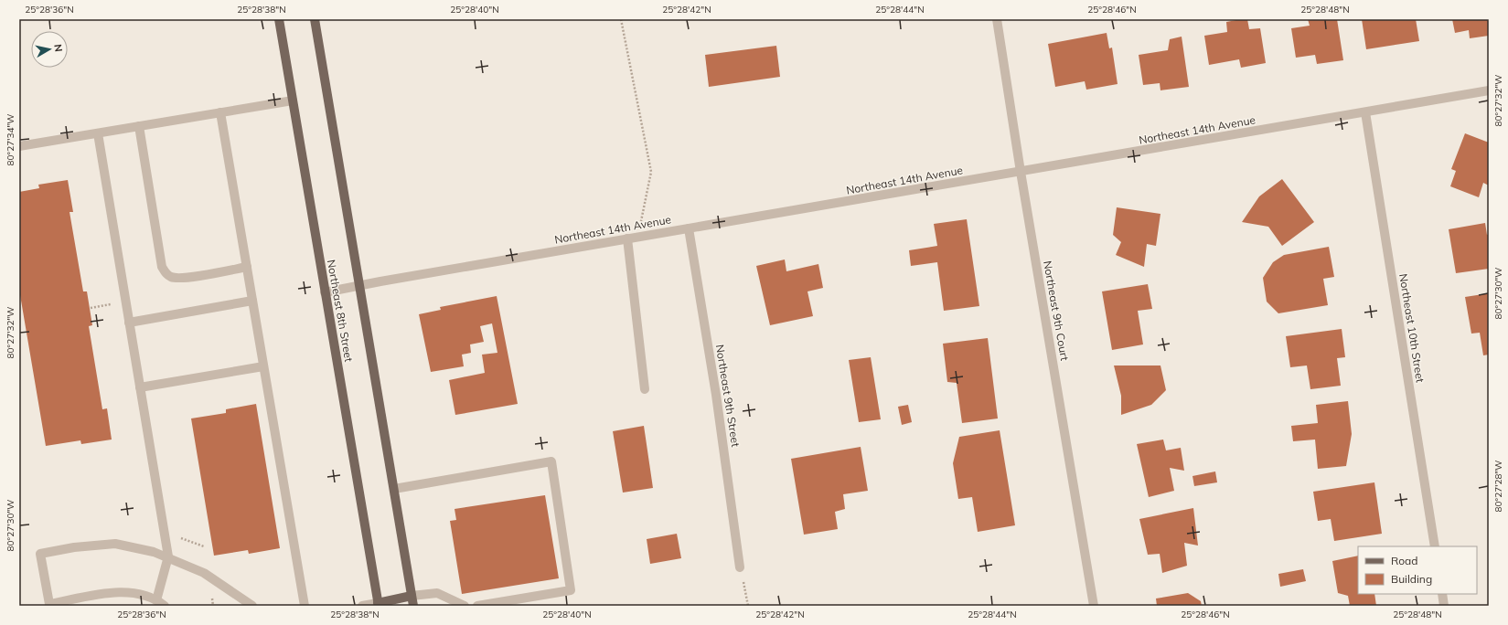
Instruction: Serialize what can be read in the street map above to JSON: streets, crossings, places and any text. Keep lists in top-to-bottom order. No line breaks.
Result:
{"streets":{"main road":["Northeast 8th Street"],"street":["Northeast 14th Avenue","Northeast 9th Court","Northeast 10th Street","Northeast 9th Street"]},"crossings":[["Northeast 14th Avenue","Northeast 8th Street"],["Northeast 14th Avenue","Northeast 9th Court"],["Northeast 14th Avenue","Northeast 10th Street"],["Northeast 14th Avenue","Northeast 9th Street"]],"legend":["Road","Building"],"north":"right","coordinates":["25°28'36\"N","25°28'38\"N","25°28'40\"N","25°28'42\"N","25°28'44\"N","25°28'46\"N","25°28'48\"N","80°27'32\"W","80°27'34\"W","80°27'30\"W","80°27'28\"W"]}
